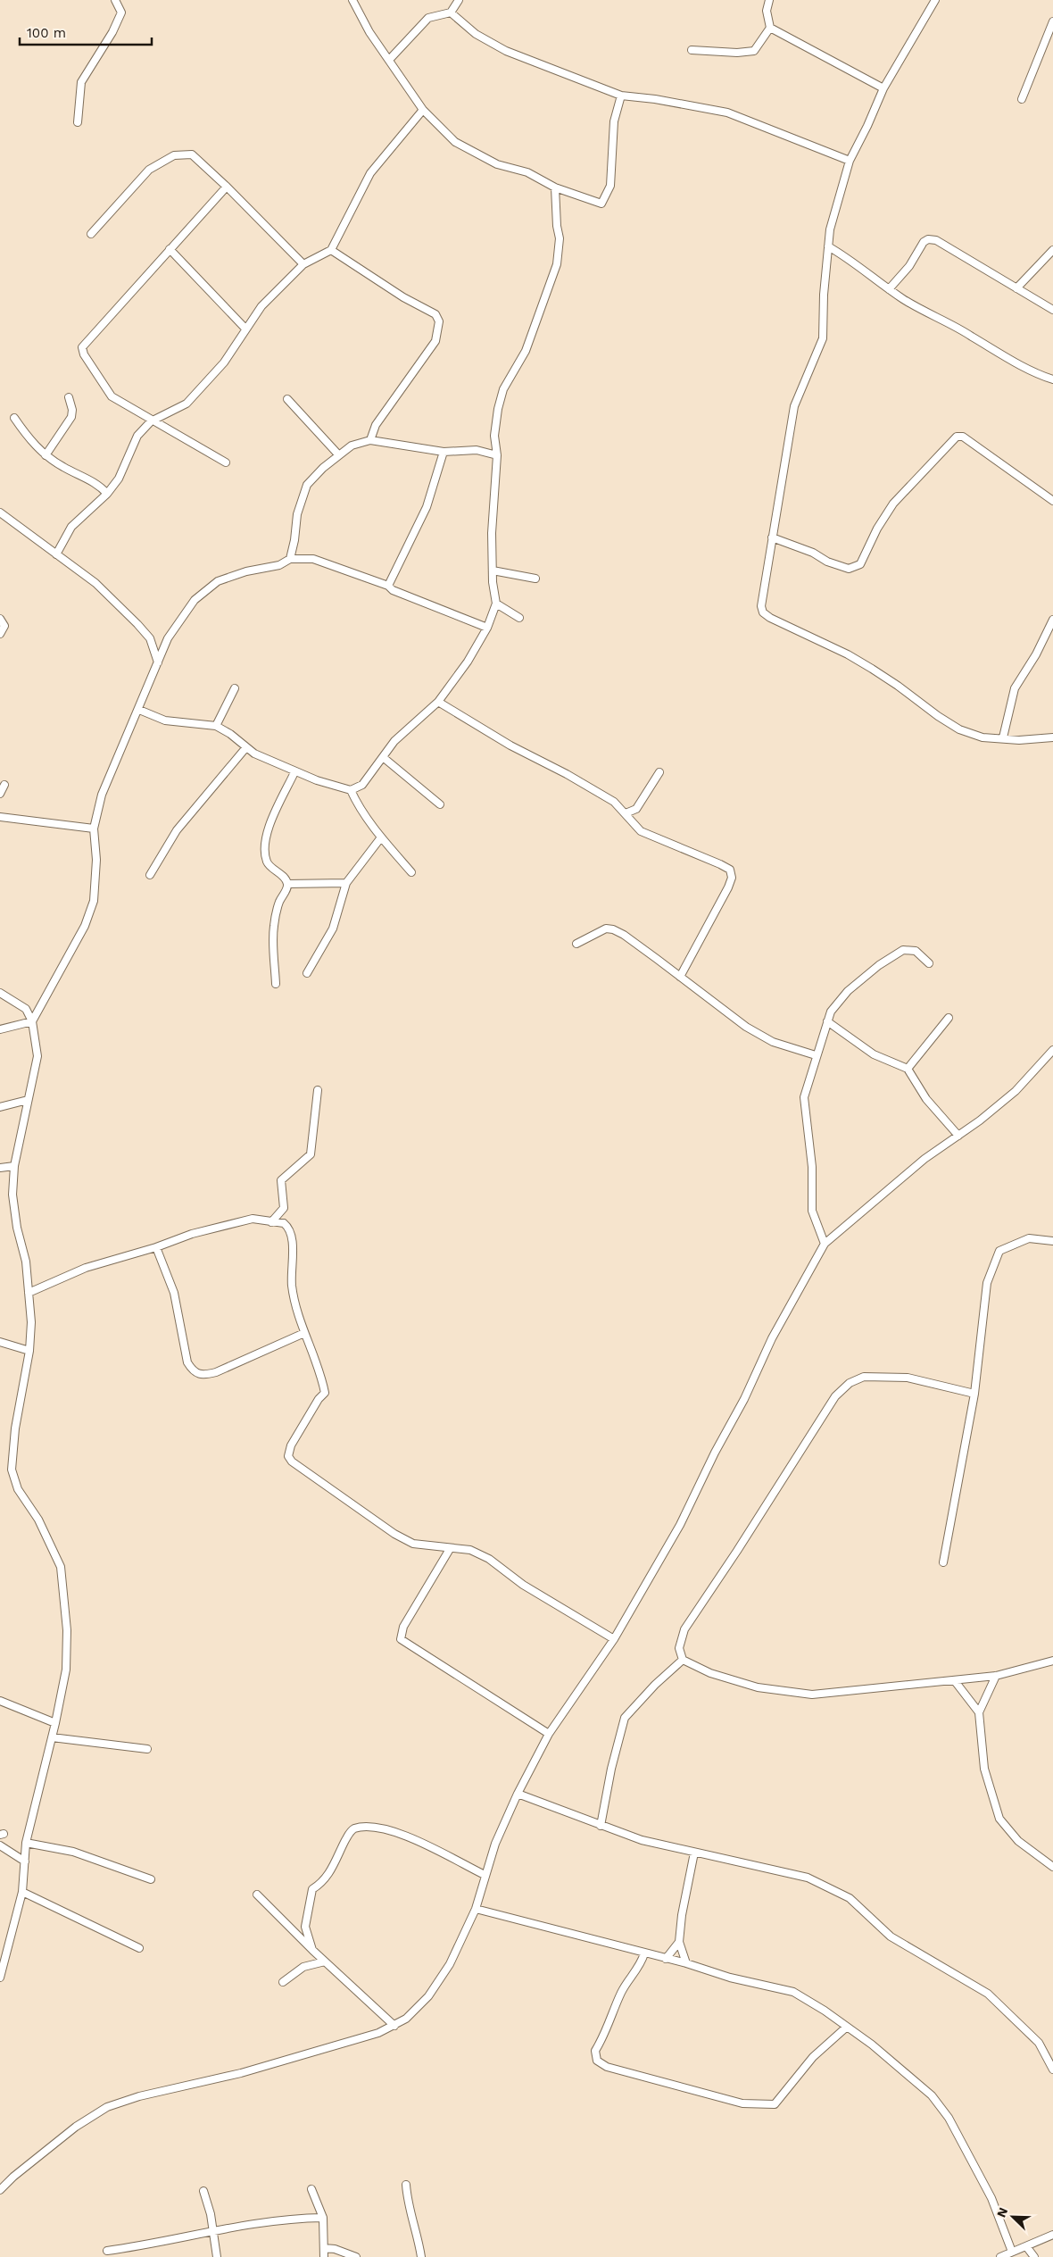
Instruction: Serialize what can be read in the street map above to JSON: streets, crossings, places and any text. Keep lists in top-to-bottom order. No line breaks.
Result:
{"scale_bar":"100 m","north":"top left"}
